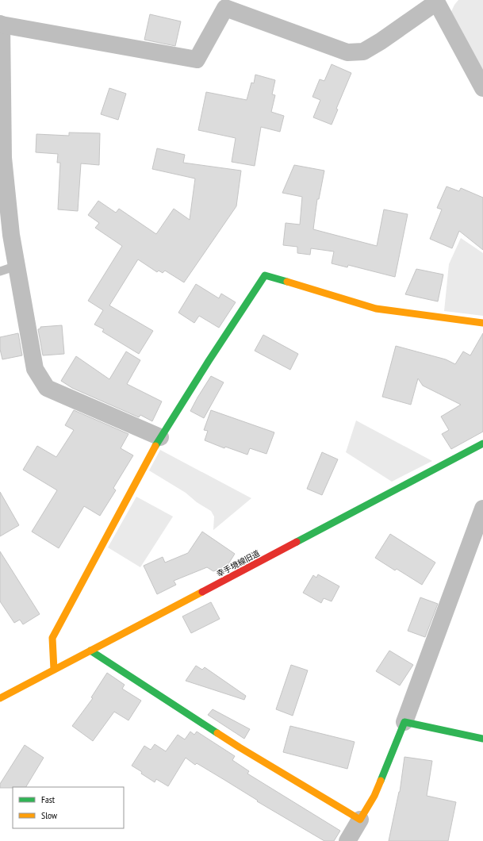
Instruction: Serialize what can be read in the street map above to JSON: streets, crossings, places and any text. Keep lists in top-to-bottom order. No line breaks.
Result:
{"streets":{"street":["幸手境線旧道"]},"legend":["Fast","Slow"]}
